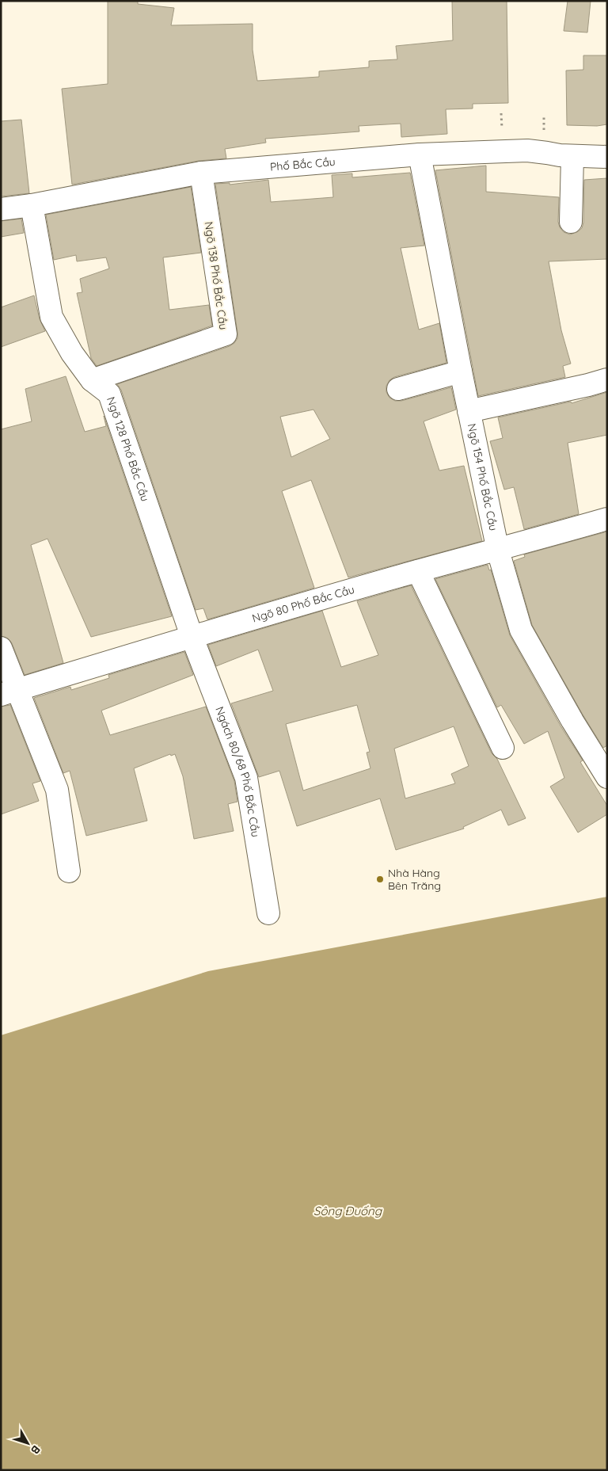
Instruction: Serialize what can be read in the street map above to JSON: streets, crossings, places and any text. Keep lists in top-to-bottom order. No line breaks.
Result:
{"streets":{"street":["Phố Bắc Cầu","Ngõ 138 Phố Bắc Cầu","Ngõ 128 Phố Bắc Cầu","Ngõ 154 Phố Bắc Cầu","Ngõ 80 Phố Bắc Cầu","Ngách 80/68 Phố Bắc Cầu"]},"crossings":[["Phố Bắc Cầu","Ngõ 138 Phố Bắc Cầu"],["Phố Bắc Cầu","Ngõ 128 Phố Bắc Cầu"],["Phố Bắc Cầu","Ngõ 154 Phố Bắc Cầu"],["Ngõ 138 Phố Bắc Cầu","Ngõ 128 Phố Bắc Cầu"],["Ngõ 128 Phố Bắc Cầu","Ngõ 80 Phố Bắc Cầu"],["Ngõ 128 Phố Bắc Cầu","Ngách 80/68 Phố Bắc Cầu"],["Ngõ 154 Phố Bắc Cầu","Ngõ 80 Phố Bắc Cầu"],["Ngõ 80 Phố Bắc Cầu","Ngách 80/68 Phố Bắc Cầu"]],"water":["Sông Đuống"],"places":["Nhà Hàng Bên Trăng"],"north":"bottom right"}
